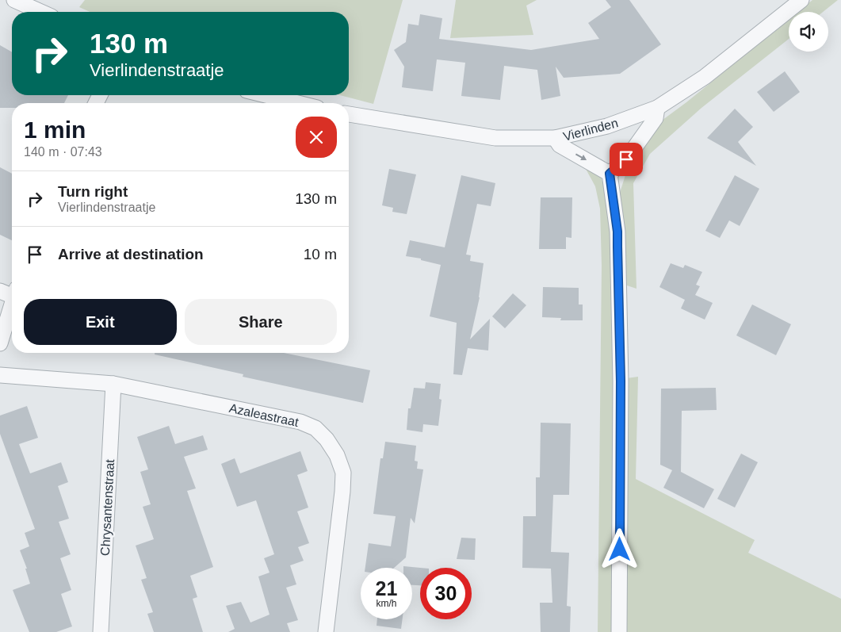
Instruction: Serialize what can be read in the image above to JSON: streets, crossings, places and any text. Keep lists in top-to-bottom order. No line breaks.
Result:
{"streets":{"street":["Vierlinden","Azaleastraat","Chrysantenstraat"]},"crossings":[["Azaleastraat","Chrysantenstraat"]],"page":{"turn":["130 m","Vierlindenstraatje"],"heading":["1 min","140 m · 07:43"],"list":[{"name":"Turn right","note":"Vierlindenstraatje","value":"130 m"},{"name":"Arrive at destination","value":"10 m"}],"buttons":["Exit","Share"],"speed":"21 km/h","limit":"30"}}
